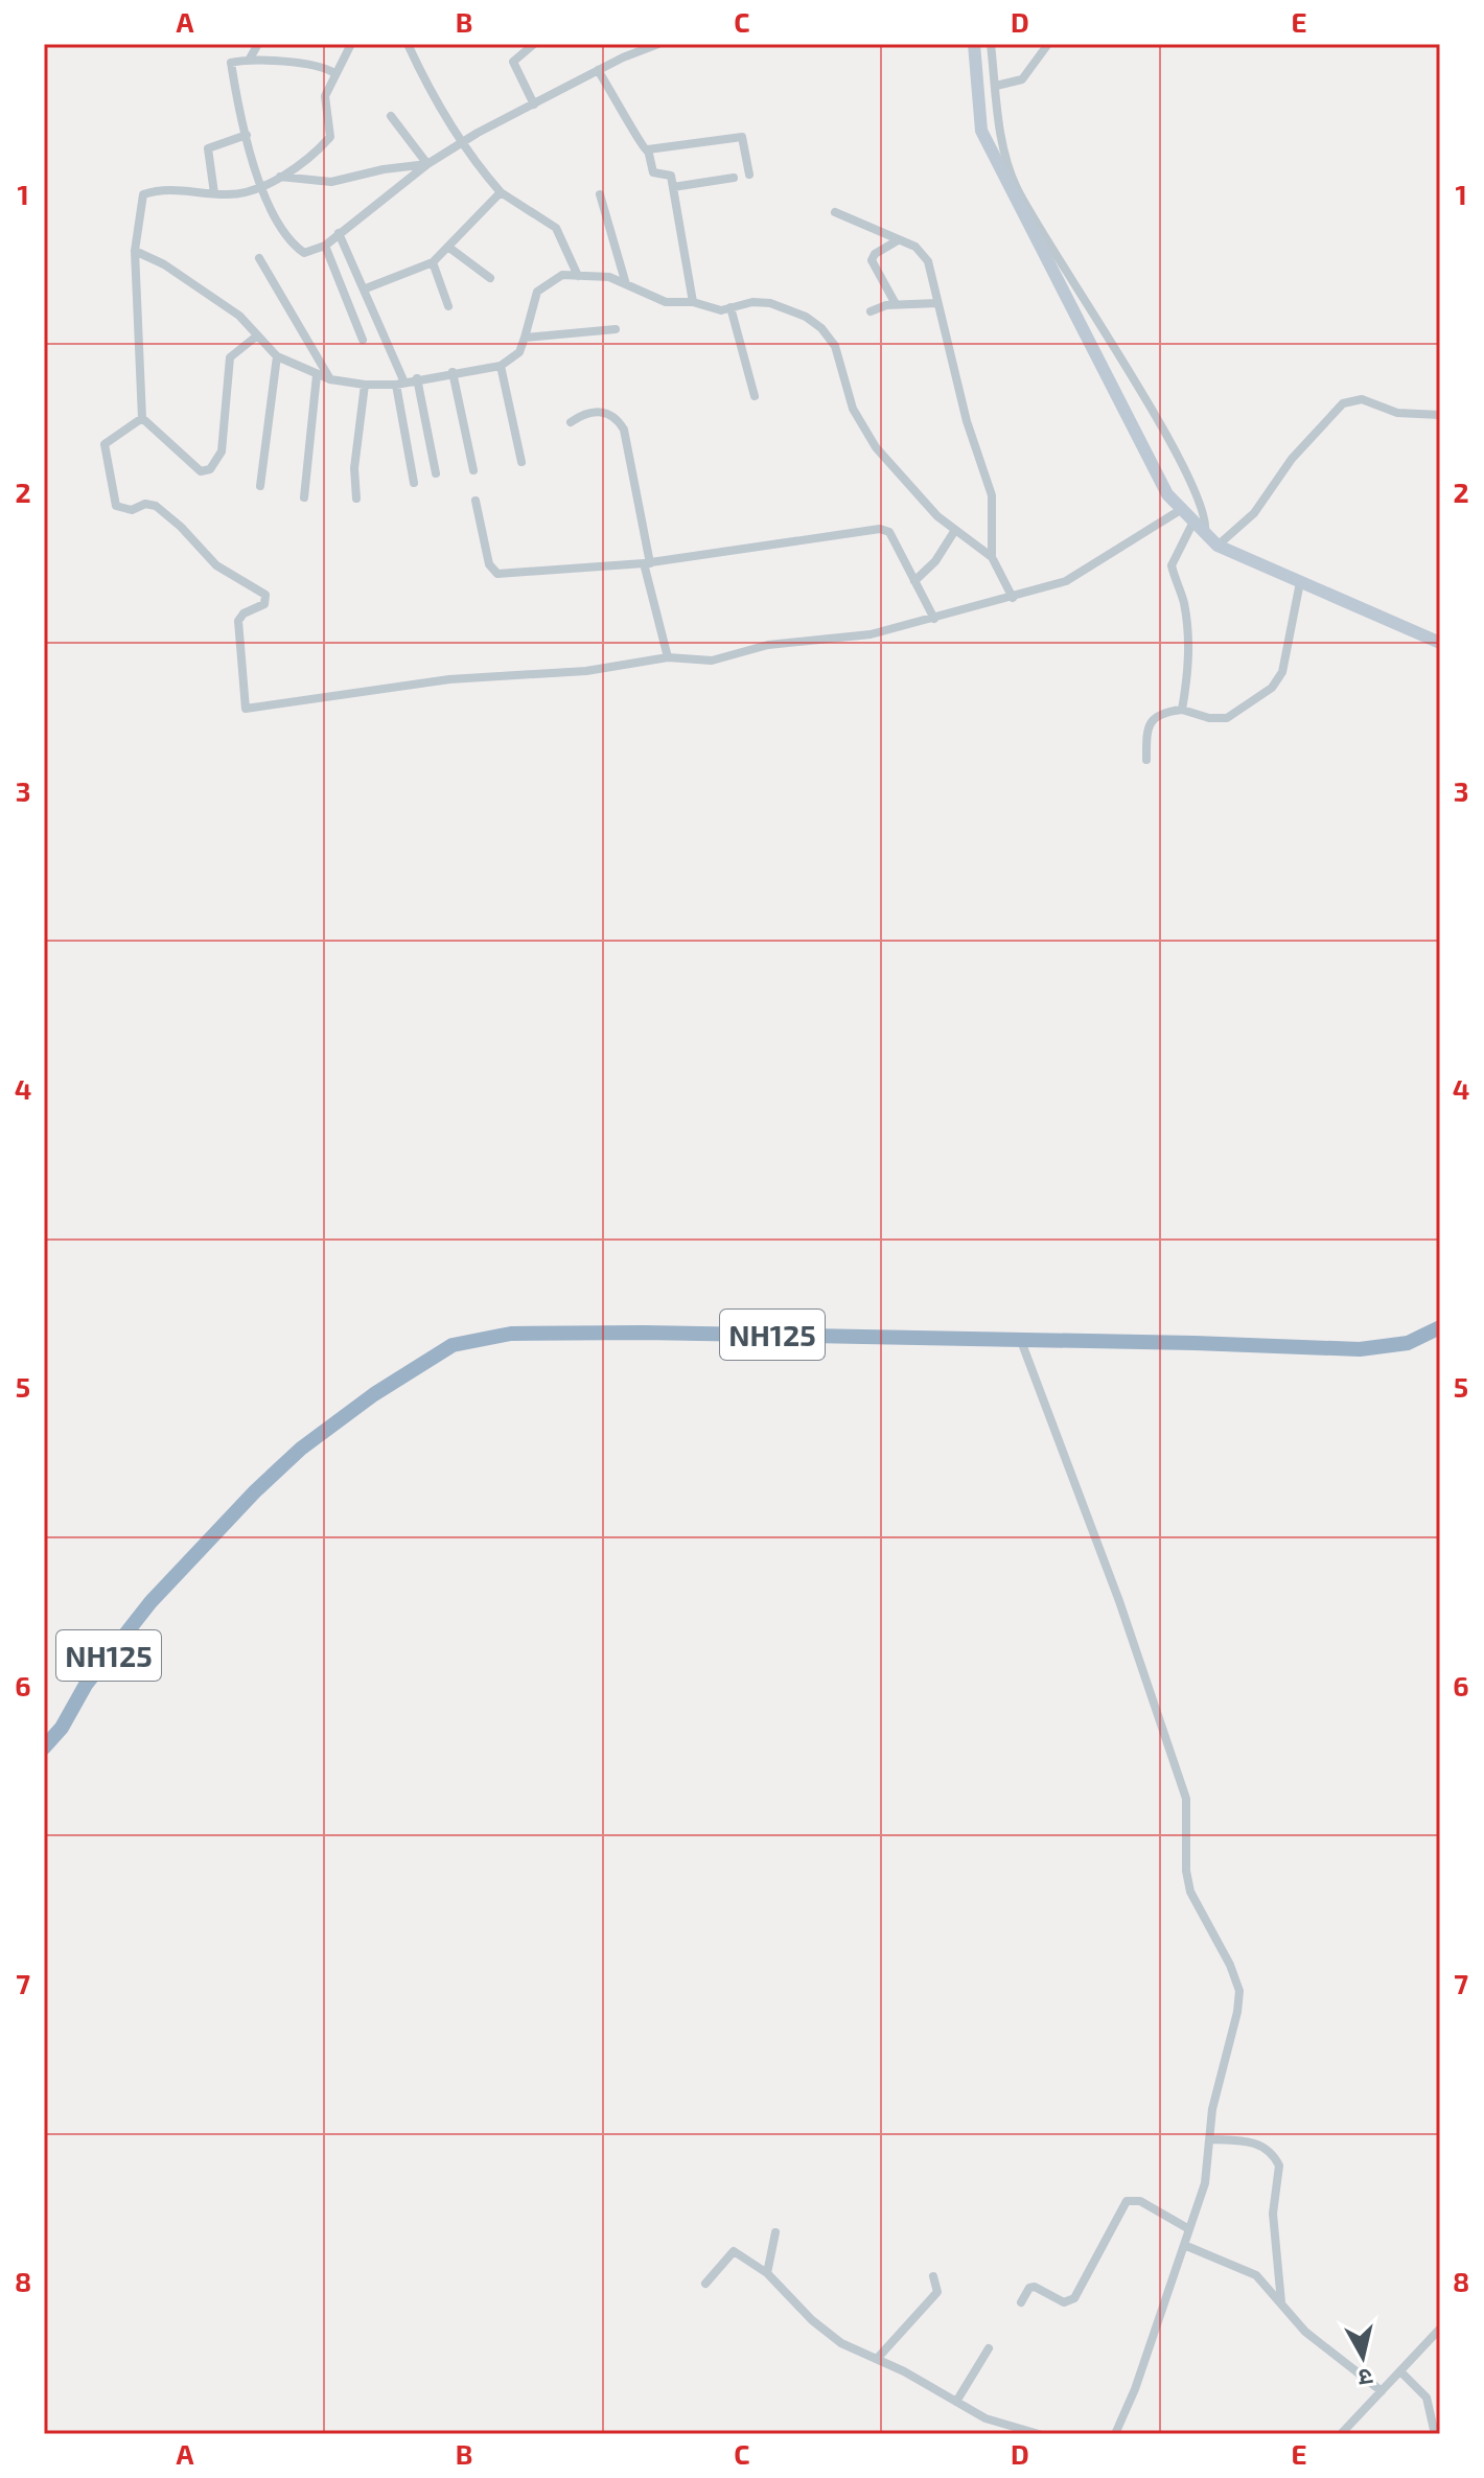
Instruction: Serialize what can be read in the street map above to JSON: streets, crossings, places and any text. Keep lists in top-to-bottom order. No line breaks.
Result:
{"streets":{"highway":["NH125"]},"north":"bottom","grid":{"columns":["A","B","C","D","E"],"rows":["1","2","3","4","5","6","7","8"]}}
